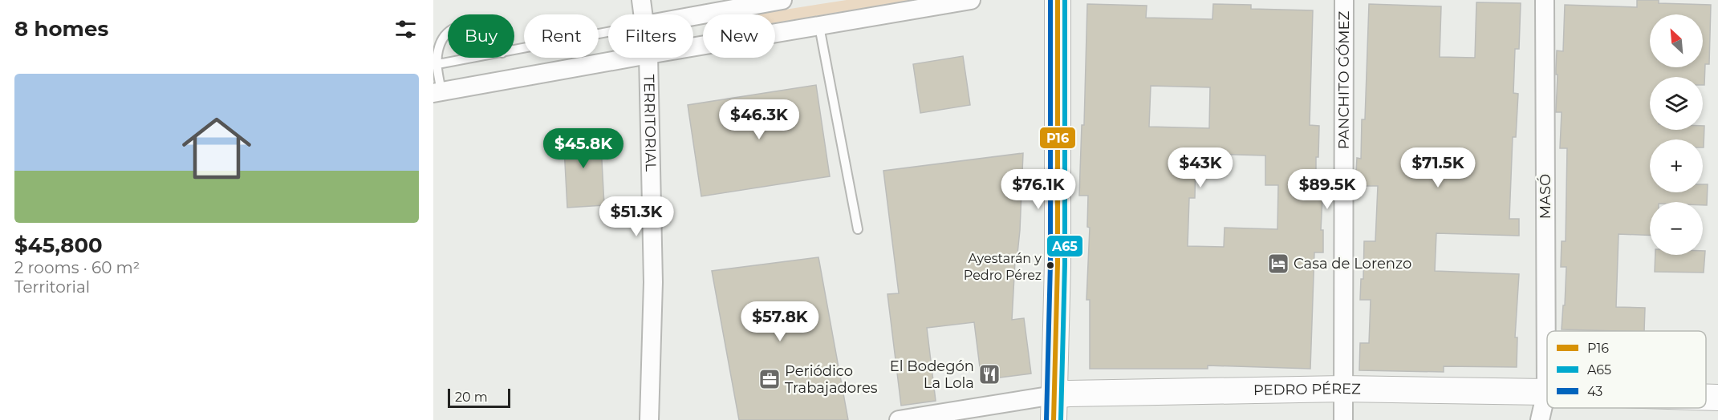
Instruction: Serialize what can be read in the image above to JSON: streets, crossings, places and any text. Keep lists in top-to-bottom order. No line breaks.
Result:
{"streets":{"street":["PANCHITO GÓMEZ","TERRITORIAL","MASÓ","PEDRO PÉREZ"]},"crossings":[["PANCHITO GÓMEZ","PEDRO PÉREZ"],["MASÓ","PEDRO PÉREZ"]],"places":{"hotel":["Casa de Lorenzo"],"other":["Ayestarán y Pedro Pérez"],"restaurant":["El Bodegón La Lola"],"office":["Periódico Trabajadores"]},"lines":["transit line P16","transit line A65","transit line 43"],"legend":["P16","A65","43"],"scale_bar":"20 m","north":"top left","page":{"heading":"8 homes","map_buttons":["+","−"],"chip":["Buy","Rent","Filters","New"],"list":[{"name":"$45,800","note":"2 rooms · 60 m² · Territorial"}],"price":["$46.3K","$45.8K","$43K","$71.5K","$76.1K","$89.5K","$51.3K","$57.8K"],"scale":"20 m"}}
